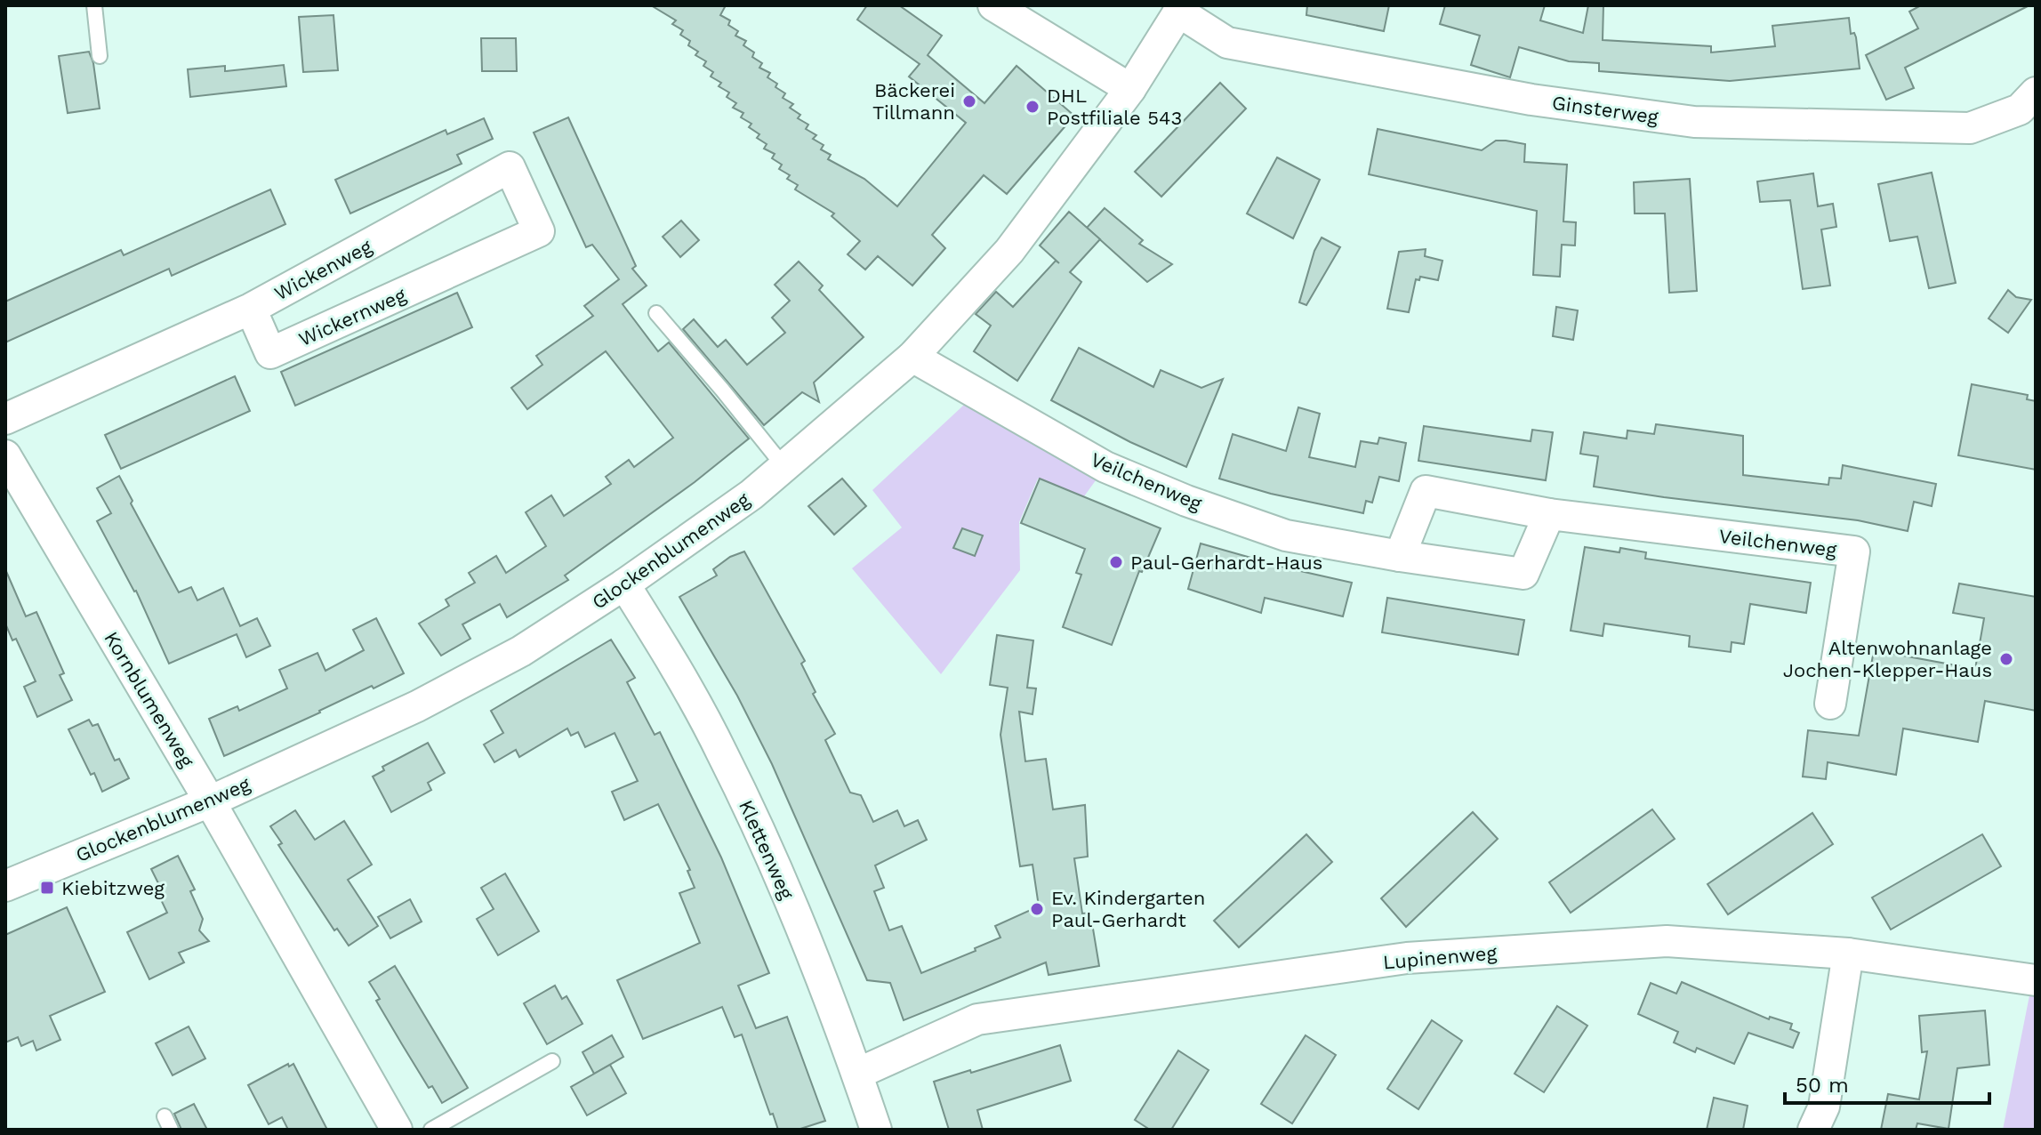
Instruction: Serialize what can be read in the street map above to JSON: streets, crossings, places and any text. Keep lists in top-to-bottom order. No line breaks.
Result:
{"streets":{"street":["Ginsterweg","Wickenweg","Wickernweg","Veilchenweg","Glockenblumenweg","Kornblumenweg","Klettenweg","Lupinenweg"]},"crossings":[["Ginsterweg","Glockenblumenweg"],["Wickenweg","Wickernweg"],["Veilchenweg","Glockenblumenweg"],["Glockenblumenweg","Kornblumenweg"],["Glockenblumenweg","Klettenweg"],["Klettenweg","Lupinenweg"]],"places":{"other":["Bäckerei Tillmann","DHL Postfiliale 543","Paul-Gerhardt-Haus","Altenwohnanlage Jochen-Klepper-Haus","Ev. Kindergarten Paul-Gerhardt"],"transit":["Kiebitzweg"]},"scale_bar":"50 m"}
